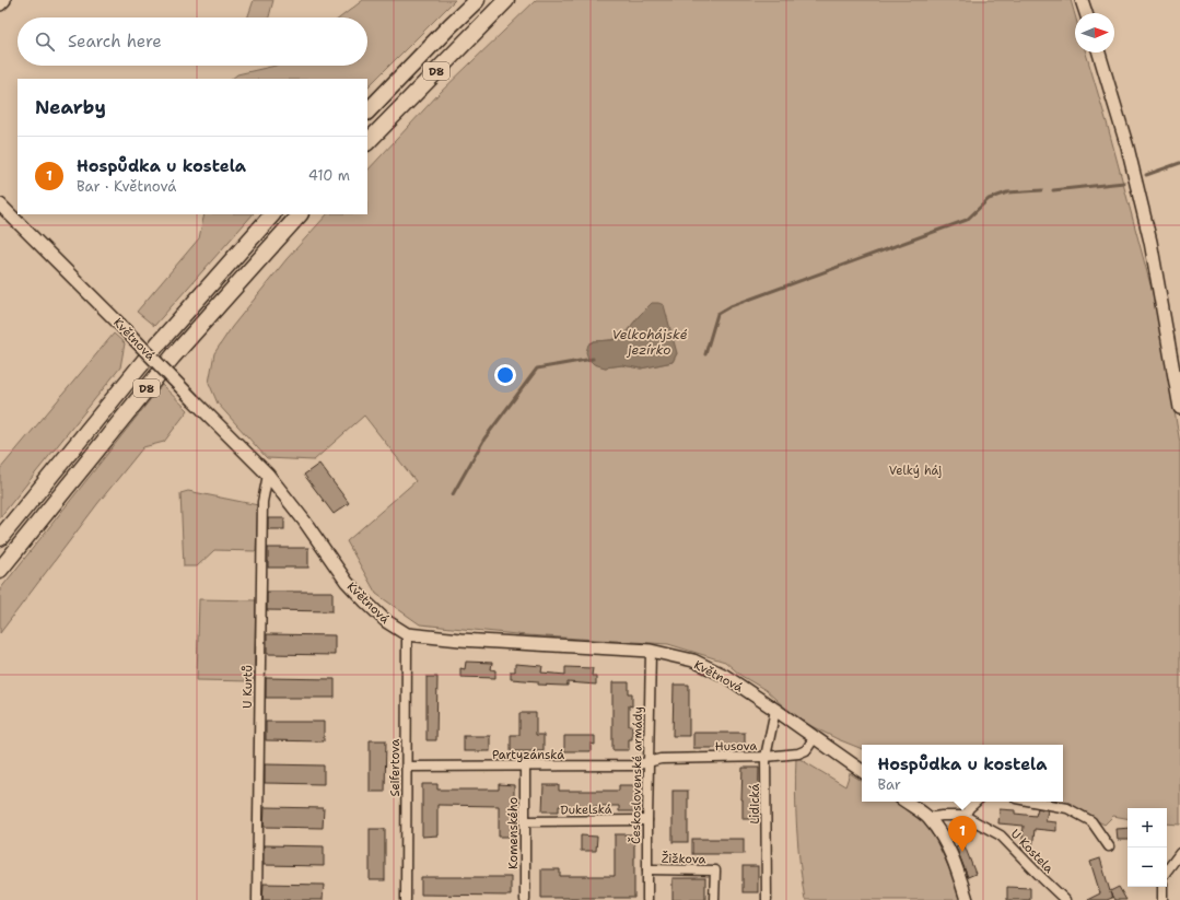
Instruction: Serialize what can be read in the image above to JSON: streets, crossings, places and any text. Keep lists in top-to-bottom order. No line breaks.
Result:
{"streets":{"highway":["D8"],"street":["Květnová","U Kurtů","Husova","Partyzánská","Seifertova","Československé armády","Lidická","Dukelská","Komenského","U Kostela","Žižkova"]},"crossings":[["Květnová","U Kurtů"],["Květnová","Husova"],["Květnová","Seifertova"],["Květnová","Československé armády"],["Květnová","Lidická"],["Husova","Partyzánská"],["Husova","Československé armády"],["Husova","Lidická"],["Partyzánská","Seifertova"],["Partyzánská","Československé armády"],["Partyzánská","Komenského"],["Československé armády","Dukelská"],["Československé armády","Žižkova"],["Dukelská","Komenského"]],"water":["Velkohájské jezírko"],"parks":["Velký háj"],"north":"right","page":{"search":"Search here","heading":"Nearby","list":[{"mark":"1","name":"Hospůdka u kostela","note":"Bar · Květnová","value":"410 m"}],"popup":["Hospůdka u kostela","Bar"],"map_buttons":["+","−"],"pins":"1"}}
